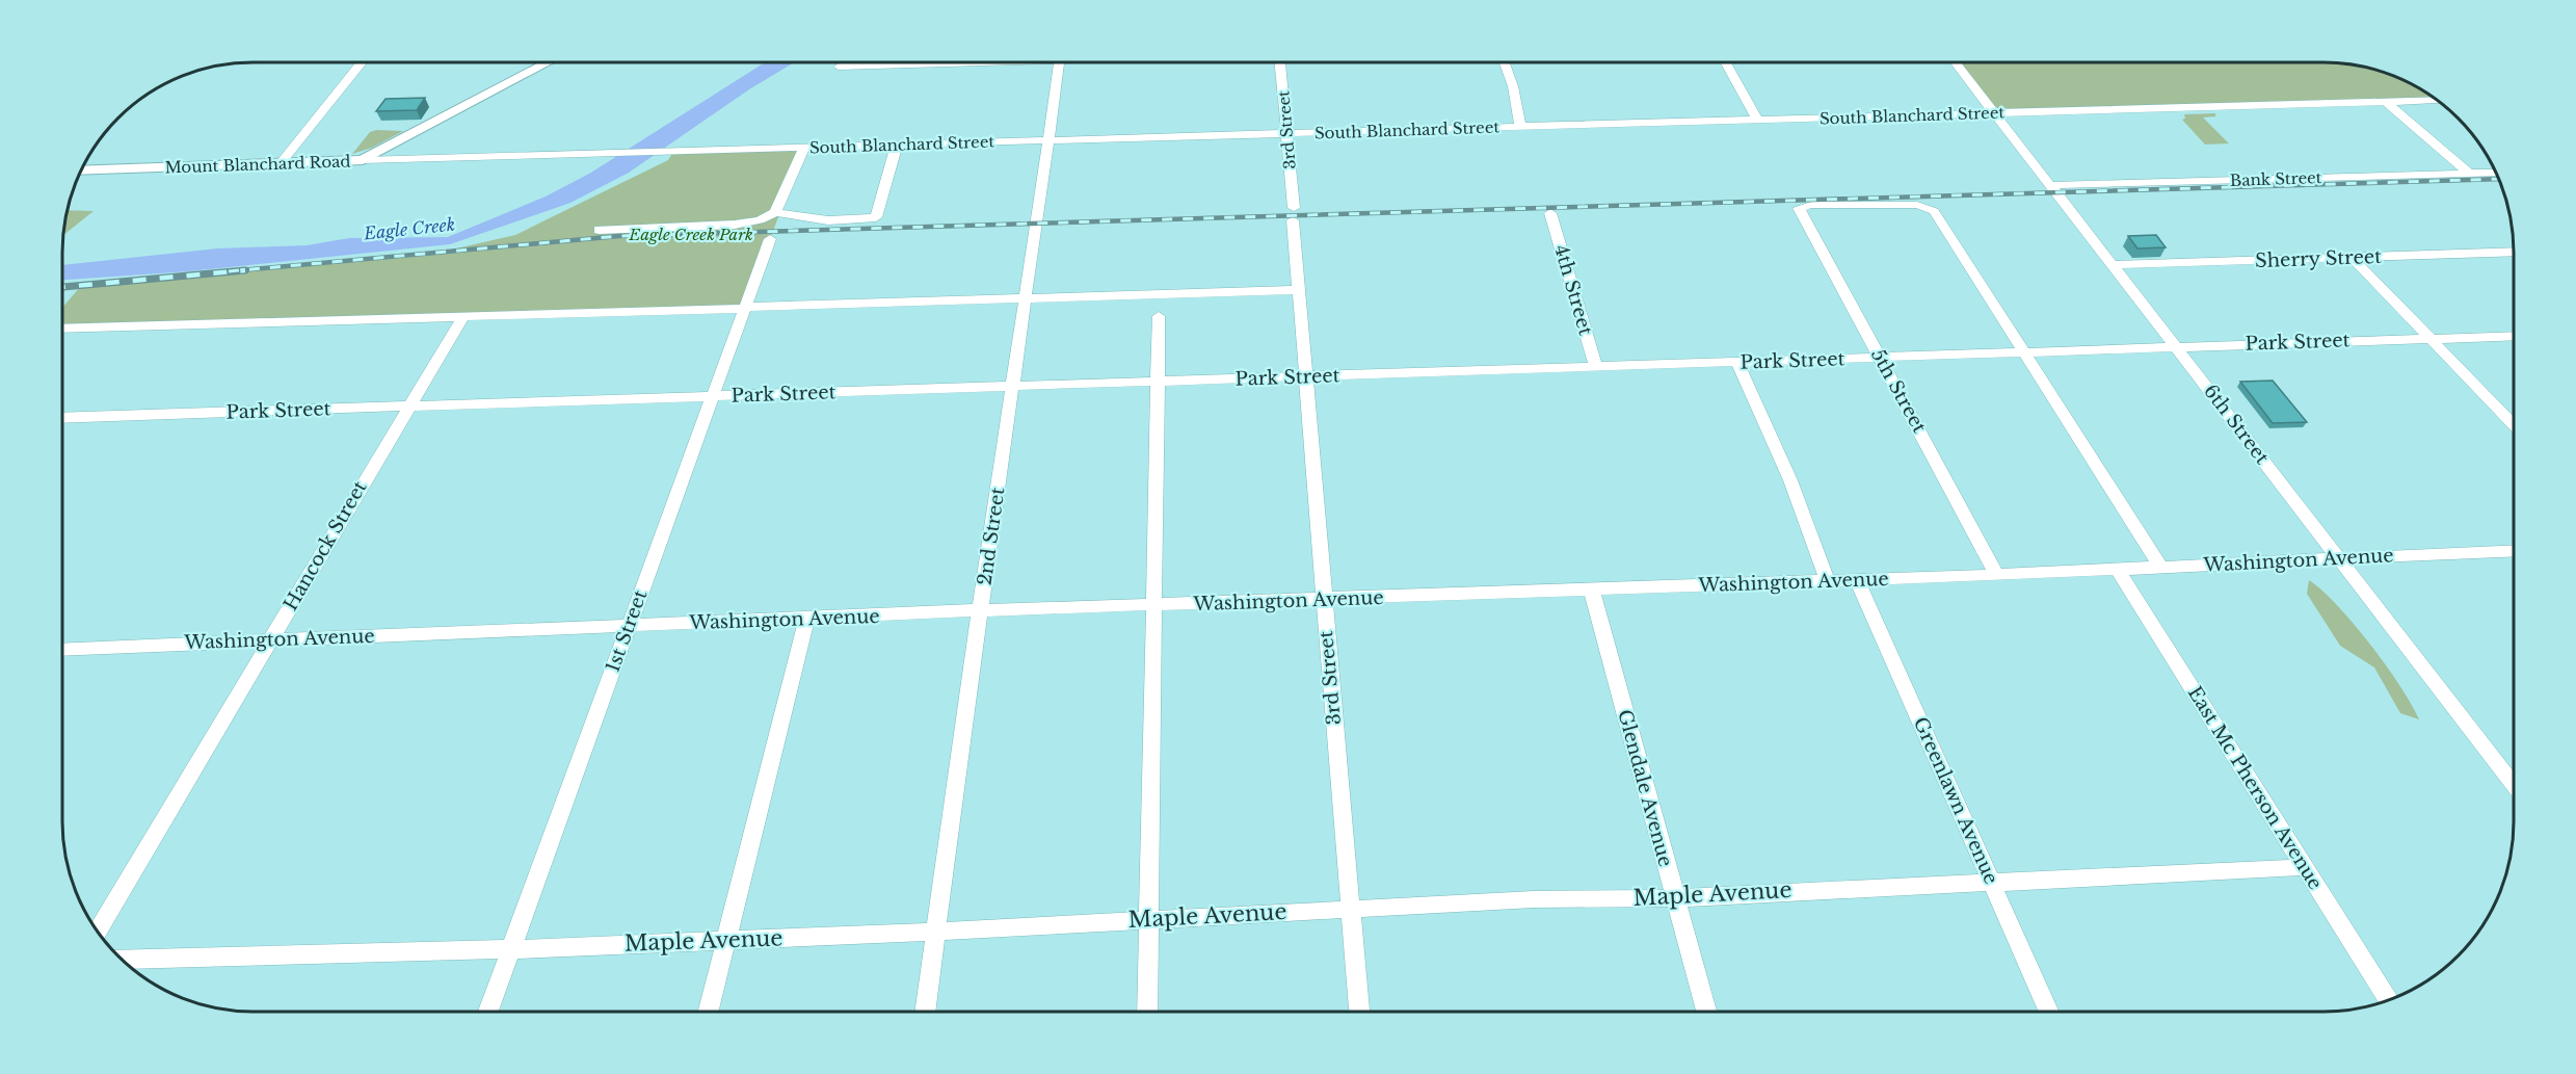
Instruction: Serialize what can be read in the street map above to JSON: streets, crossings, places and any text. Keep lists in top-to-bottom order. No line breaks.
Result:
{"streets":{"main road":["Mount Blanchard Road"],"street":["South Blanchard Street","3rd Street","Bank Street","Sherry Street","4th Street","Park Street","5th Street","6th Street","2nd Street","Hancock Street","Washington Avenue","1st Street","Glendale Avenue","East Mc Pherson Avenue","Greenlawn Avenue","Maple Avenue"]},"crossings":[["South Blanchard Street","3rd Street"],["South Blanchard Street","Mount Blanchard Road"],["South Blanchard Street","6th Street"],["South Blanchard Street","2nd Street"],["3rd Street","Park Street"],["3rd Street","Washington Avenue"],["3rd Street","Maple Avenue"],["Bank Street","6th Street"],["Sherry Street","6th Street"],["4th Street","Park Street"],["Park Street","5th Street"],["Park Street","6th Street"],["Park Street","2nd Street"],["Park Street","Hancock Street"],["Park Street","1st Street"],["5th Street","Washington Avenue"],["6th Street","Washington Avenue"],["2nd Street","Washington Avenue"],["2nd Street","Maple Avenue"],["Hancock Street","Washington Avenue"],["Washington Avenue","1st Street"],["Washington Avenue","Glendale Avenue"],["Washington Avenue","East Mc Pherson Avenue"],["Washington Avenue","Greenlawn Avenue"],["1st Street","Maple Avenue"],["Glendale Avenue","Maple Avenue"],["East Mc Pherson Avenue","Maple Avenue"],["Greenlawn Avenue","Maple Avenue"]],"water":["Eagle Creek"],"parks":["Eagle Creek Park"]}
